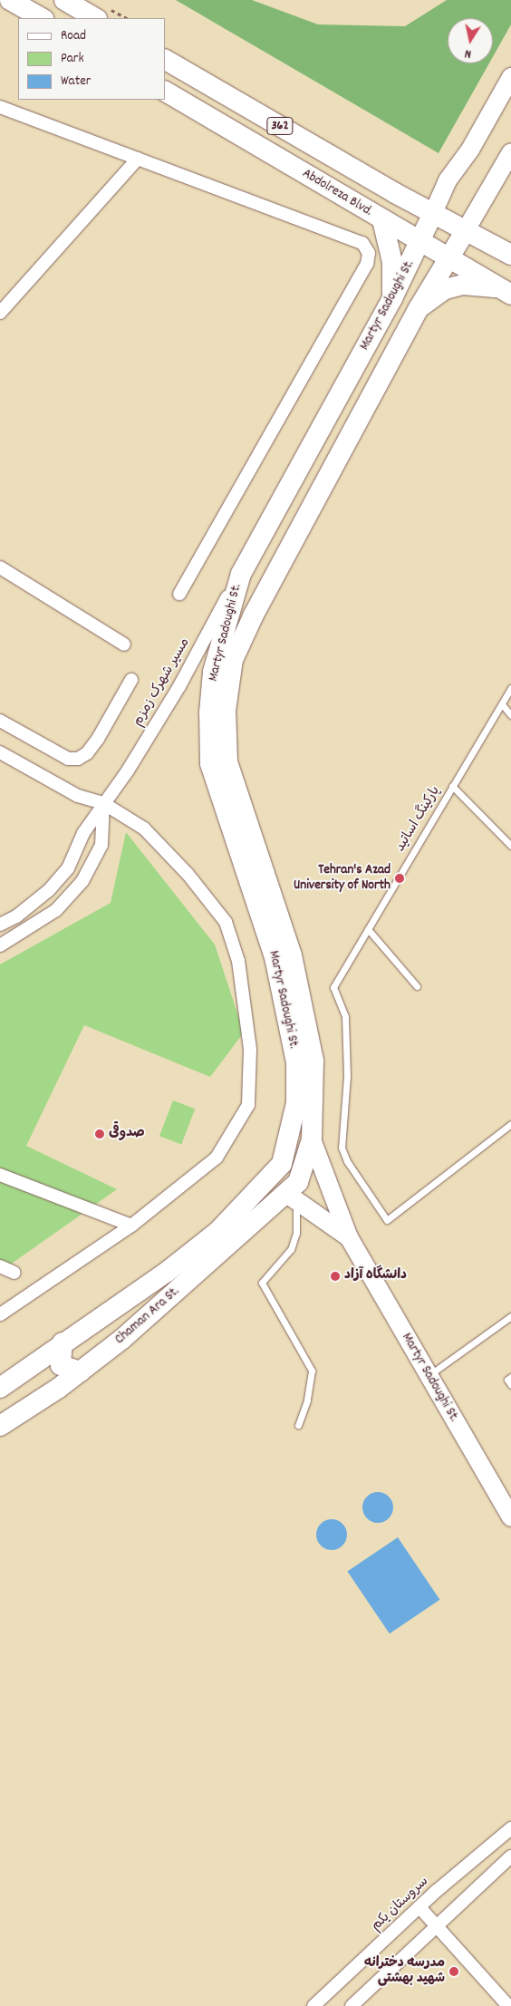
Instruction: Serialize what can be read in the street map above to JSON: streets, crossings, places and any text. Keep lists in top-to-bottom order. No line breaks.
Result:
{"streets":{"main road":["362","Abdolreza Blvd.","Martyr Sadoughi St.","Chaman Ara St."],"street":["مسیر شهرک زمزم","سروستان یکم"],"lane":["پارکینگ اساتید"]},"crossings":[["362","Martyr Sadoughi St."],["Abdolreza Blvd.","Martyr Sadoughi St."],["Martyr Sadoughi St.","مسیر شهرک زمزم"],["Martyr Sadoughi St.","Chaman Ara St."]],"places":["Tehran's Azad University of North","صدوقی","دانشگاه آزاد","مدرسه دخترانه شهید بهشتی"],"legend":["Road","Park","Water"],"north":"bottom"}
